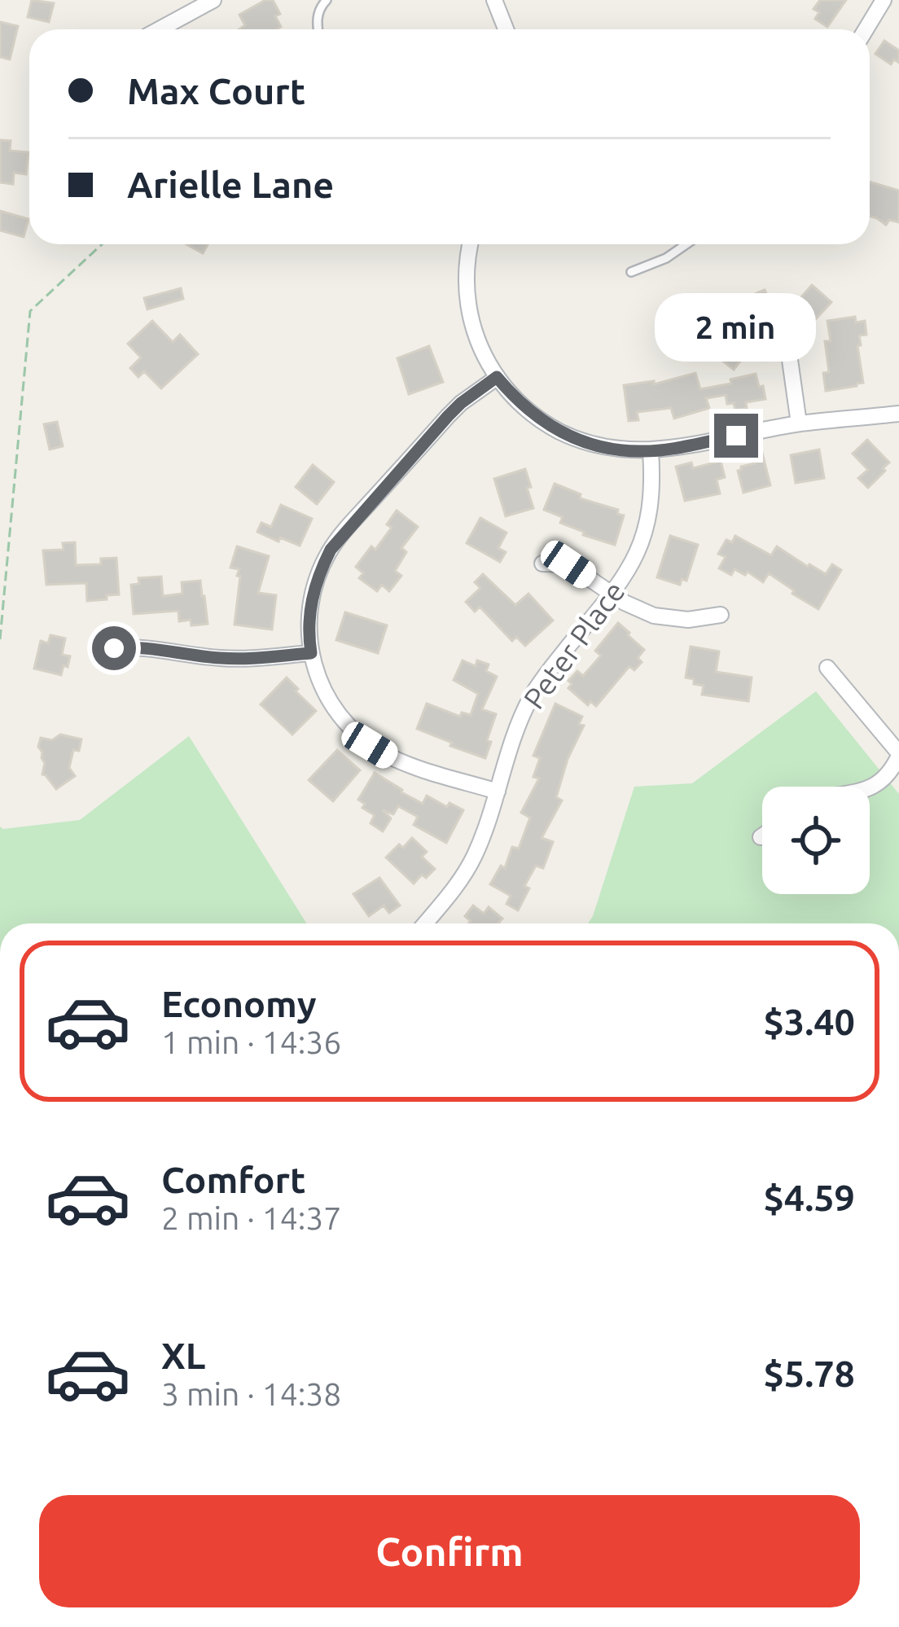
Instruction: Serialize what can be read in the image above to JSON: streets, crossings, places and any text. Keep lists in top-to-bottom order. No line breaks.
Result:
{"streets":{"street":["Peter Place"]},"page":{"banner":["Max Court","Arielle Lane"],"bubble":"2 min","list":[{"name":"Economy","note":"1 min · 14:36","value":"$3.40"},{"name":"Comfort","note":"2 min · 14:37","value":"$4.59"},{"name":"XL","note":"3 min · 14:38","value":"$5.78"}],"buttons":"Confirm"}}
